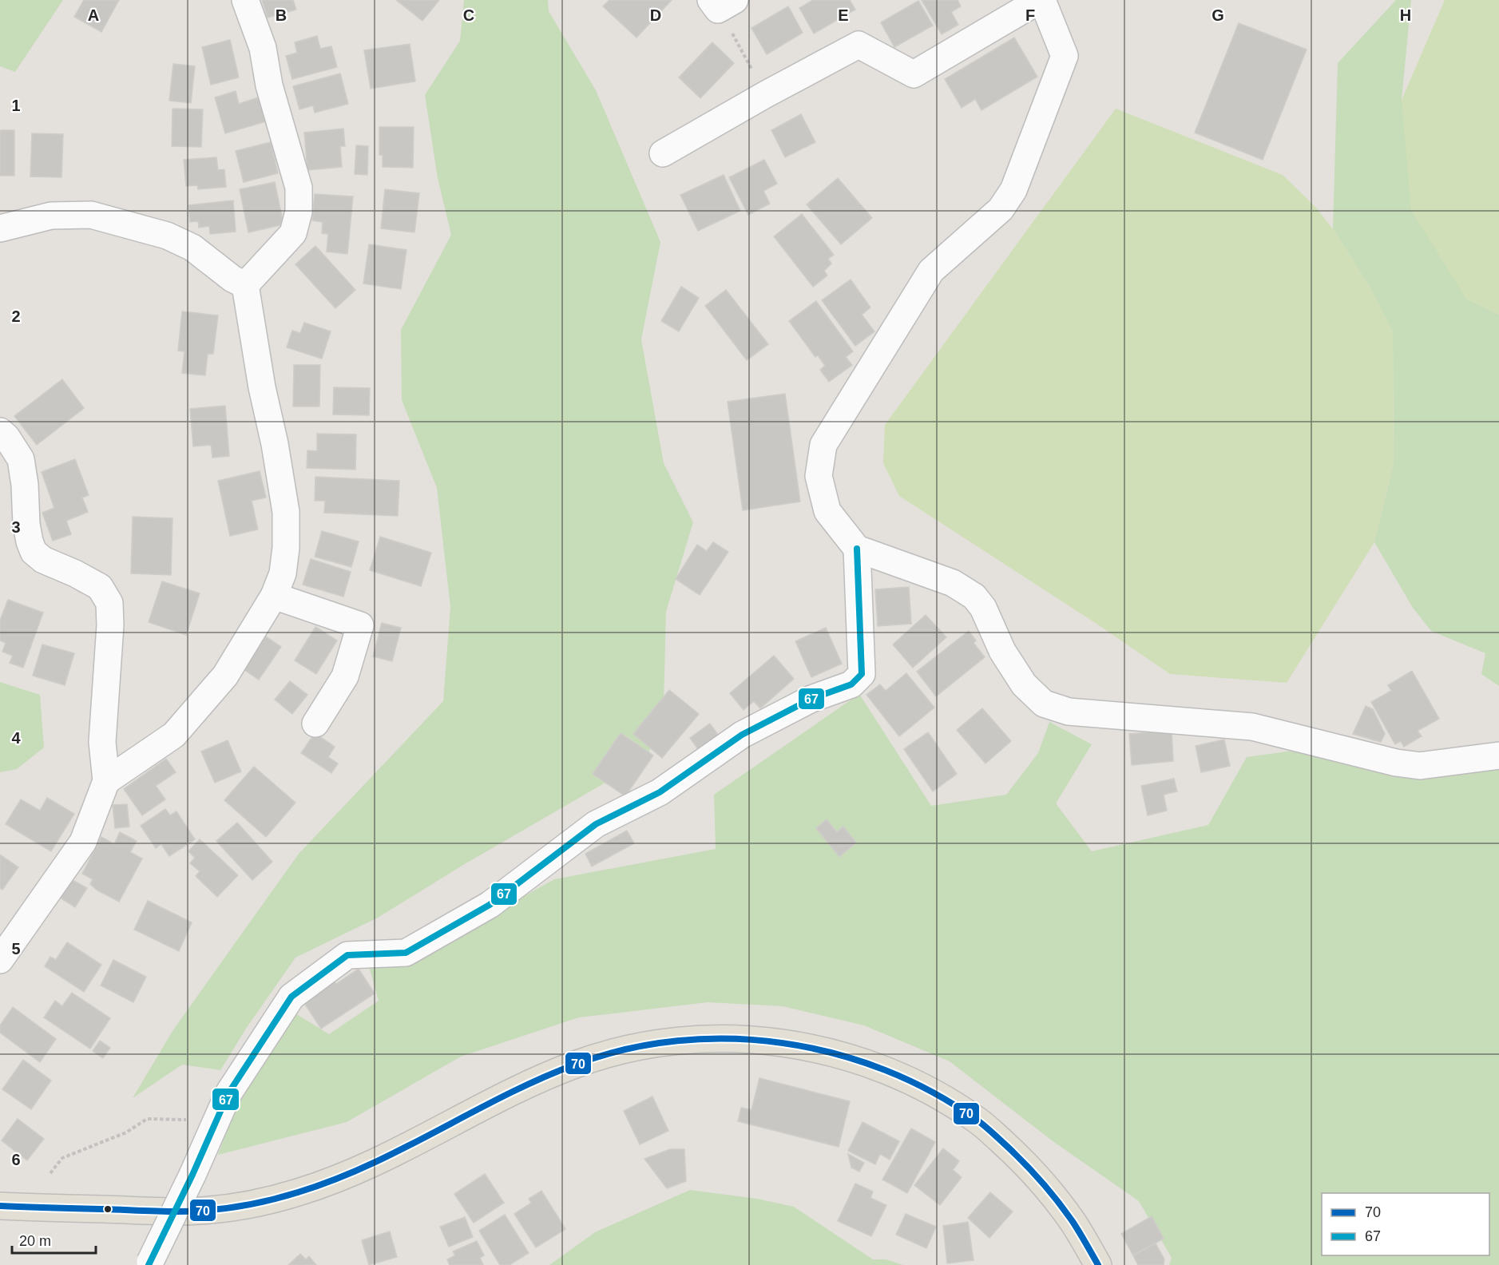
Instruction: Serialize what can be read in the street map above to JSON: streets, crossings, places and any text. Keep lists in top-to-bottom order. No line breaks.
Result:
{"lines":["transit line 67","transit line 70"],"legend":["70","67"],"scale_bar":"20 m","grid":{"columns":["A","B","C","D","E","F","G","H"],"rows":["1","2","3","4","5","6"]}}
